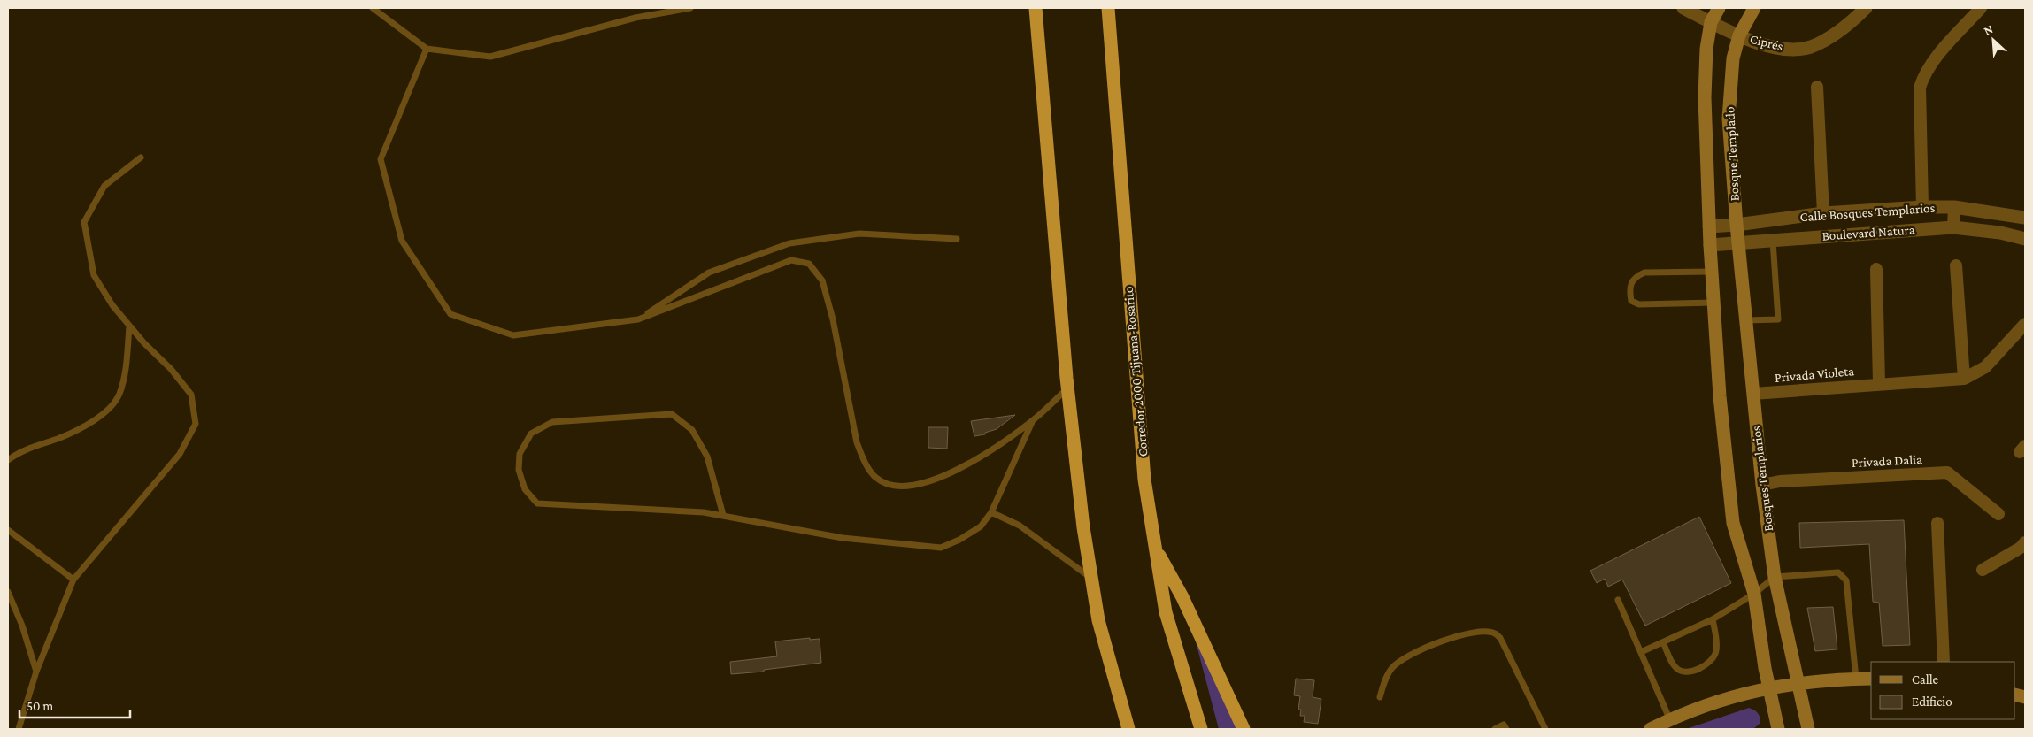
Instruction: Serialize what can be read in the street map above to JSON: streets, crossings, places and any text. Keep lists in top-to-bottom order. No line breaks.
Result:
{"streets":{"highway":["Corredor 2000 Tijuana-Rosarito"],"main road":["Bosque Templado","Bosques Templarios"],"street":["Ciprés","Calle Bosques Templarios","Boulevard Natura","Privada Violeta","Privada Dalia"]},"crossings":[["Ciprés","Bosque Templado"],["Bosque Templado","Calle Bosques Templarios"],["Bosque Templado","Bosques Templarios"],["Calle Bosques Templarios","Bosques Templarios"],["Boulevard Natura","Bosques Templarios"],["Privada Violeta","Bosques Templarios"],["Privada Dalia","Bosques Templarios"]],"legend":["Calle","Edificio"],"scale_bar":"50 m","north":"top left"}
